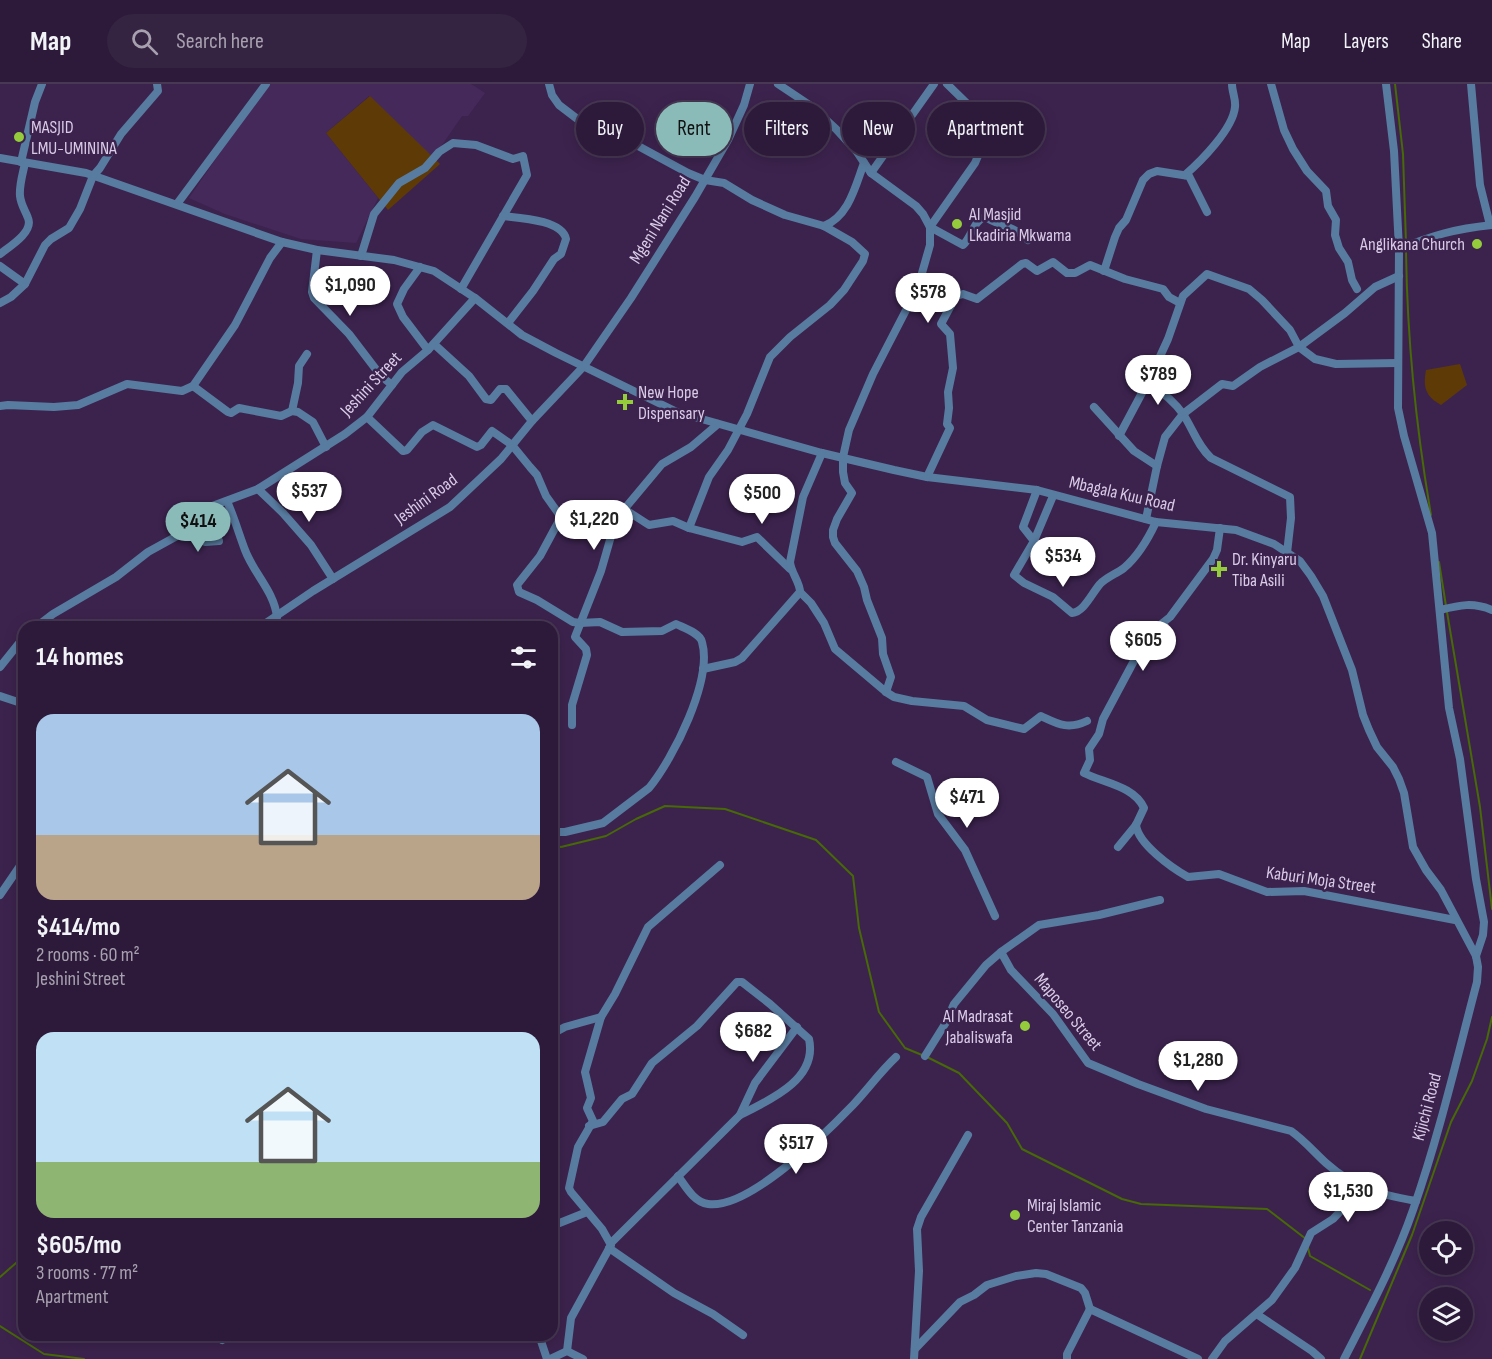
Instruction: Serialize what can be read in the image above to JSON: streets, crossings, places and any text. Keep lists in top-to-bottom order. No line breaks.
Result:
{"streets":{"street":["Mgeni Nani Road","Jeshini Street","Mbagala Kuu Road","Jeshini Road","Kaburi Moja Street","Maposeo Street","Kijichi Road"]},"crossings":[["Mgeni Nani Road","Mbagala Kuu Road"],["Mgeni Nani Road","Jeshini Road"],["Jeshini Street","Mbagala Kuu Road"],["Mbagala Kuu Road","Jeshini Road"],["Mbagala Kuu Road","Kaburi Moja Street"],["Mbagala Kuu Road","Kijichi Road"],["Maposeo Street","Kijichi Road"]],"places":{"other":["MASJID LMU-UMININA","Al Masjid Lkadiria Mkwama","Anglikana Church","Al Madrasat Jabaliswafa","Miraj Islamic Center Tanzania"],"health":["New Hope Dispensary","Dr. Kinyaru Tiba Asili"]},"page":{"header":"Map","search":"Search here","nav":["Map","Layers","Share"],"chip":["Buy","Rent","Filters","New","Apartment"],"price":["$1,090","$578","$789","$537","$500","$1,220","$414","$534","$605","$471","$682","$1,280","$517","$1,530"],"heading":"14 homes","list":[{"name":"$414/mo","note":"2 rooms · 60 m² · Jeshini Street"},{"name":"$605/mo","note":"3 rooms · 77 m² · Apartment"}]}}
